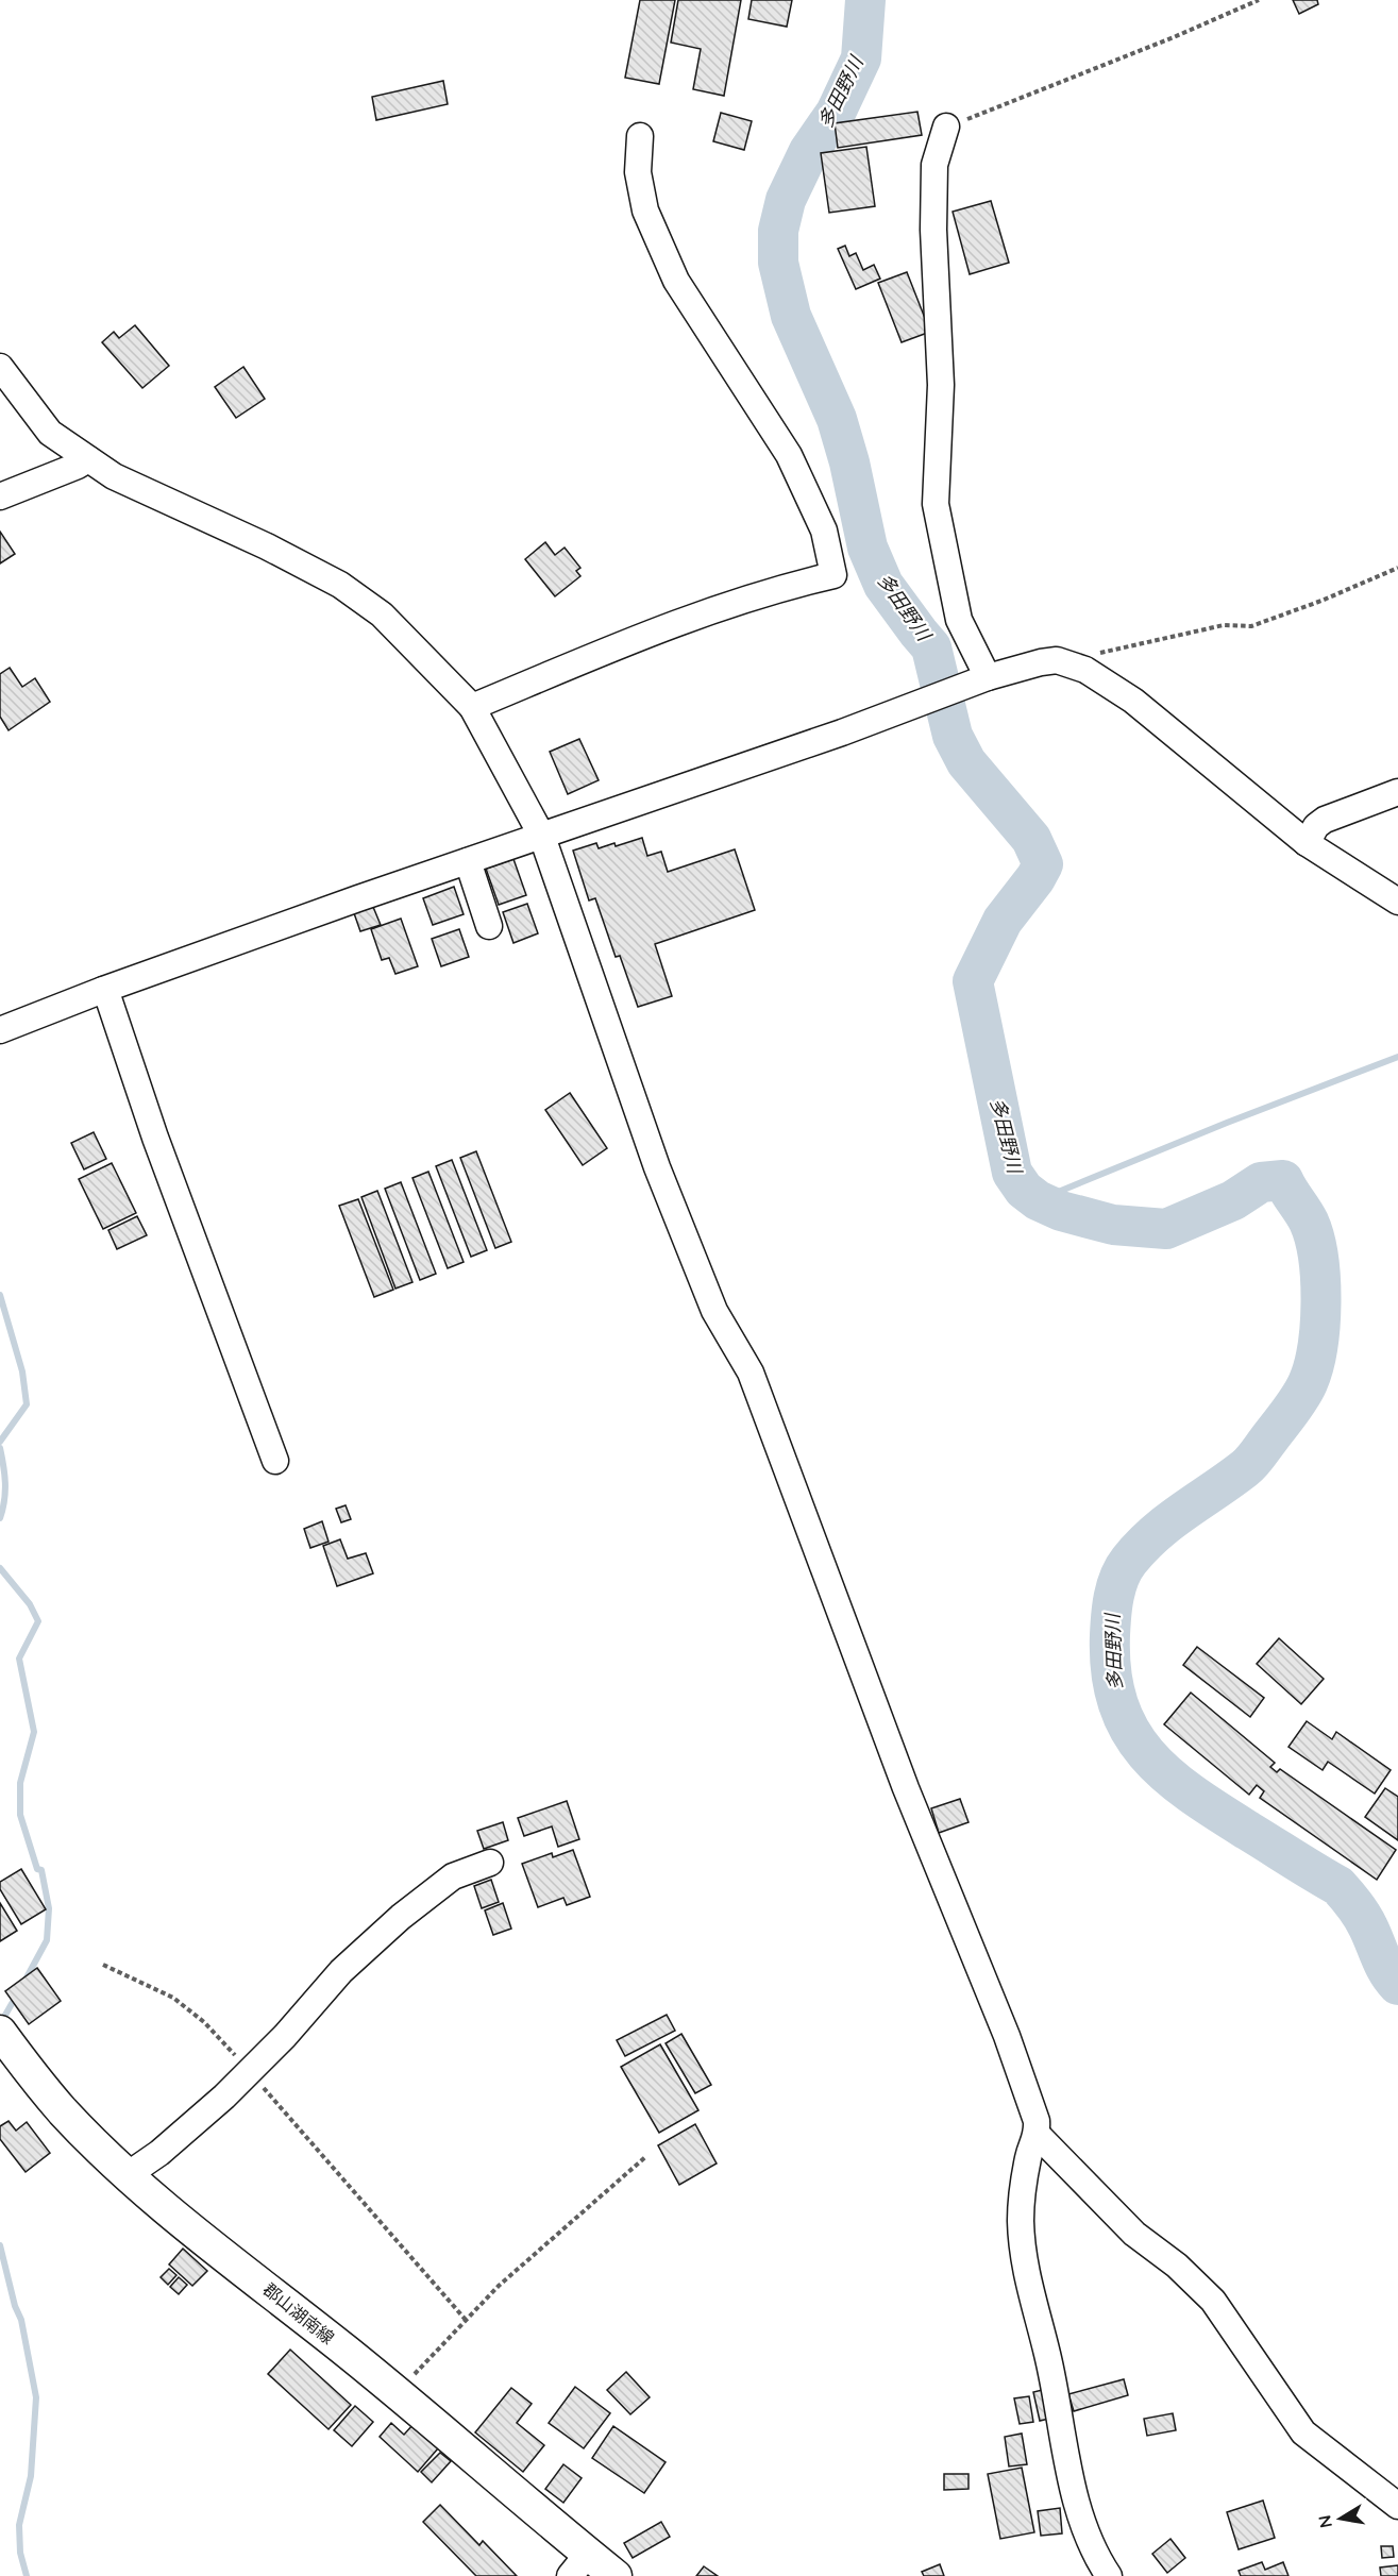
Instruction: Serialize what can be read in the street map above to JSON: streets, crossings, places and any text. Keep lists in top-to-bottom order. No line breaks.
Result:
{"streets":{"main road":["郡山湖南線"]},"water":["多田野川"],"north":"left"}
